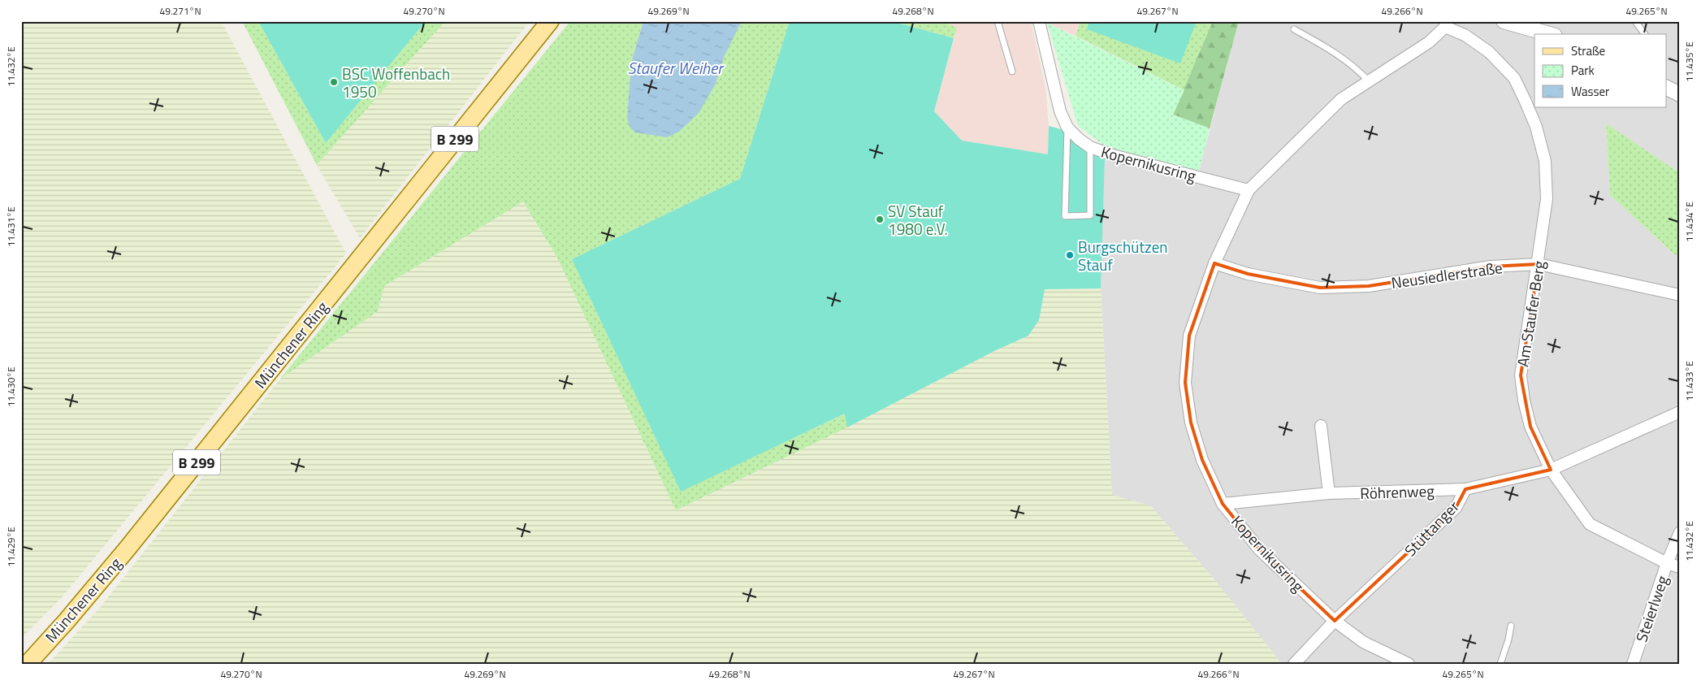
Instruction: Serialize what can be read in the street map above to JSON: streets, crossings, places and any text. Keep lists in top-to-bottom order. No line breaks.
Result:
{"streets":{"main road":["B 299","Münchener Ring"],"street":["Kopernikusring","Neusiedlerstraße","Am Staufer Berg","Röhrenweg","Stüttanger","Steierlweg"]},"crossings":[["Kopernikusring","Neusiedlerstraße"],["Kopernikusring","Am Staufer Berg"],["Kopernikusring","Röhrenweg"],["Kopernikusring","Stüttanger"],["Neusiedlerstraße","Am Staufer Berg"],["Am Staufer Berg","Stüttanger"],["Am Staufer Berg","Steierlweg"],["Röhrenweg","Stüttanger"]],"water":["Staufer Weiher"],"places":["BSC Woffenbach 1950","SV Stauf 1980 e.V.","Burgschützen Stauf"],"legend":["Straße","Park","Wasser"],"coordinates":["49.271°N","49.270°N","49.269°N","49.268°N","49.267°N","49.266°N","49.265°N","11.435°E","11.432°E","11.434°E","11.431°E","11.433°E","11.430°E","11.429°E"]}
